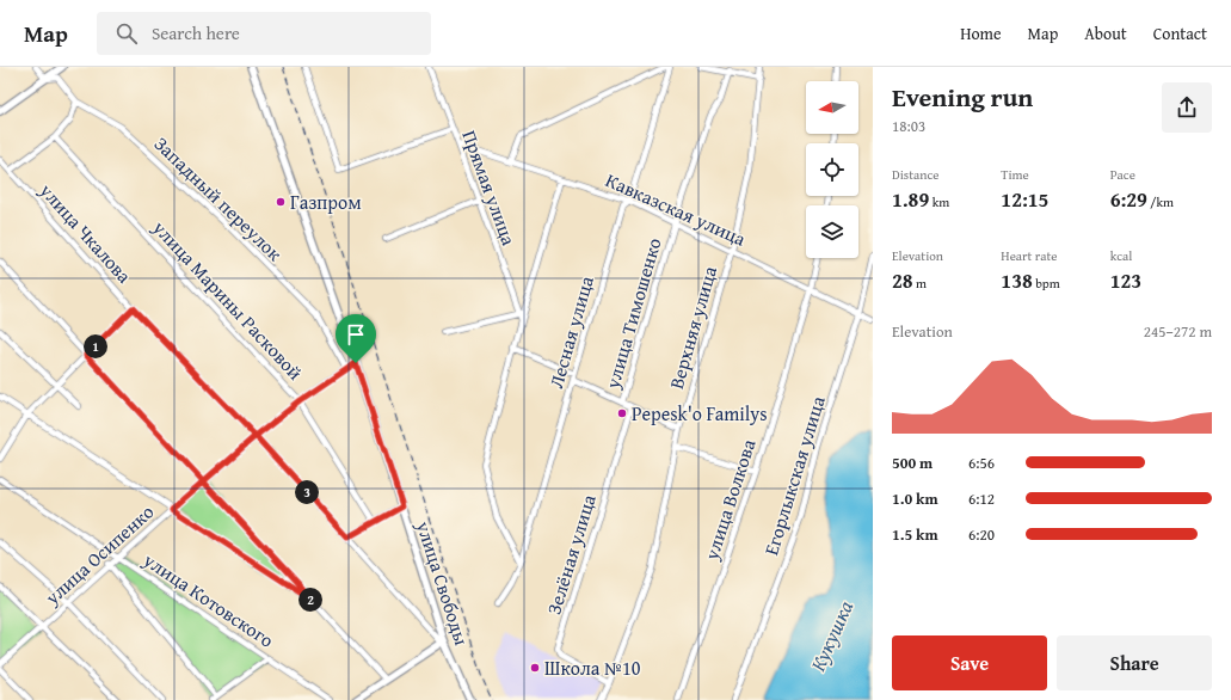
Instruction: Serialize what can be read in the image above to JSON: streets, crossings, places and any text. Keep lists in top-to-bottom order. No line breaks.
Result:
{"streets":{"main road":["улица Свободы"],"street":["Прямая улица","Западный переулок","Кавказская улица","улица Чкалова","улица Марины Расковой","улица Тимошенко","Верхняя улица","Лесная улица","Егорлыкская улица","улица Волкова","улица Осипенко","Зелёная улица","улица Котовского"]},"crossings":[["Прямая улица","Кавказская улица"],["Западный переулок","улица Осипенко"],["Кавказская улица","улица Тимошенко"],["Кавказская улица","Верхняя улица"],["Кавказская улица","Лесная улица"],["Кавказская улица","Егорлыкская улица"],["Кавказская улица","улица Волкова"],["улица Чкалова","улица Осипенко"],["улица Чкалова","улица Свободы"],["улица Марины Расковой","улица Осипенко"],["Верхняя улица","Зелёная улица"],["улица Осипенко","улица Свободы"],["улица Осипенко","улица Котовского"]],"water":["Кукушка"],"places":["Газпром","Pepesk'o Familys","Школа №10"],"north":"left","page":{"header":"Map","search":"Search here","nav":["Home","Map","About","Contact"],"heading":["Evening run","18:03"],"stats":[["Distance","1.89 km"],["Time","12:15"],["Pace","6:29 /km"],["Elevation","28 m"],["Heart rate","138 bpm"],["kcal","123"]],"chart":["Elevation","245–272 m"],"pins":["1","3","2"],"list":[{"name":"500 m","note":"6:56"},{"name":"1.0 km","note":"6:12"},{"name":"1.5 km","note":"6:20"}],"buttons":["Save","Share"]}}
